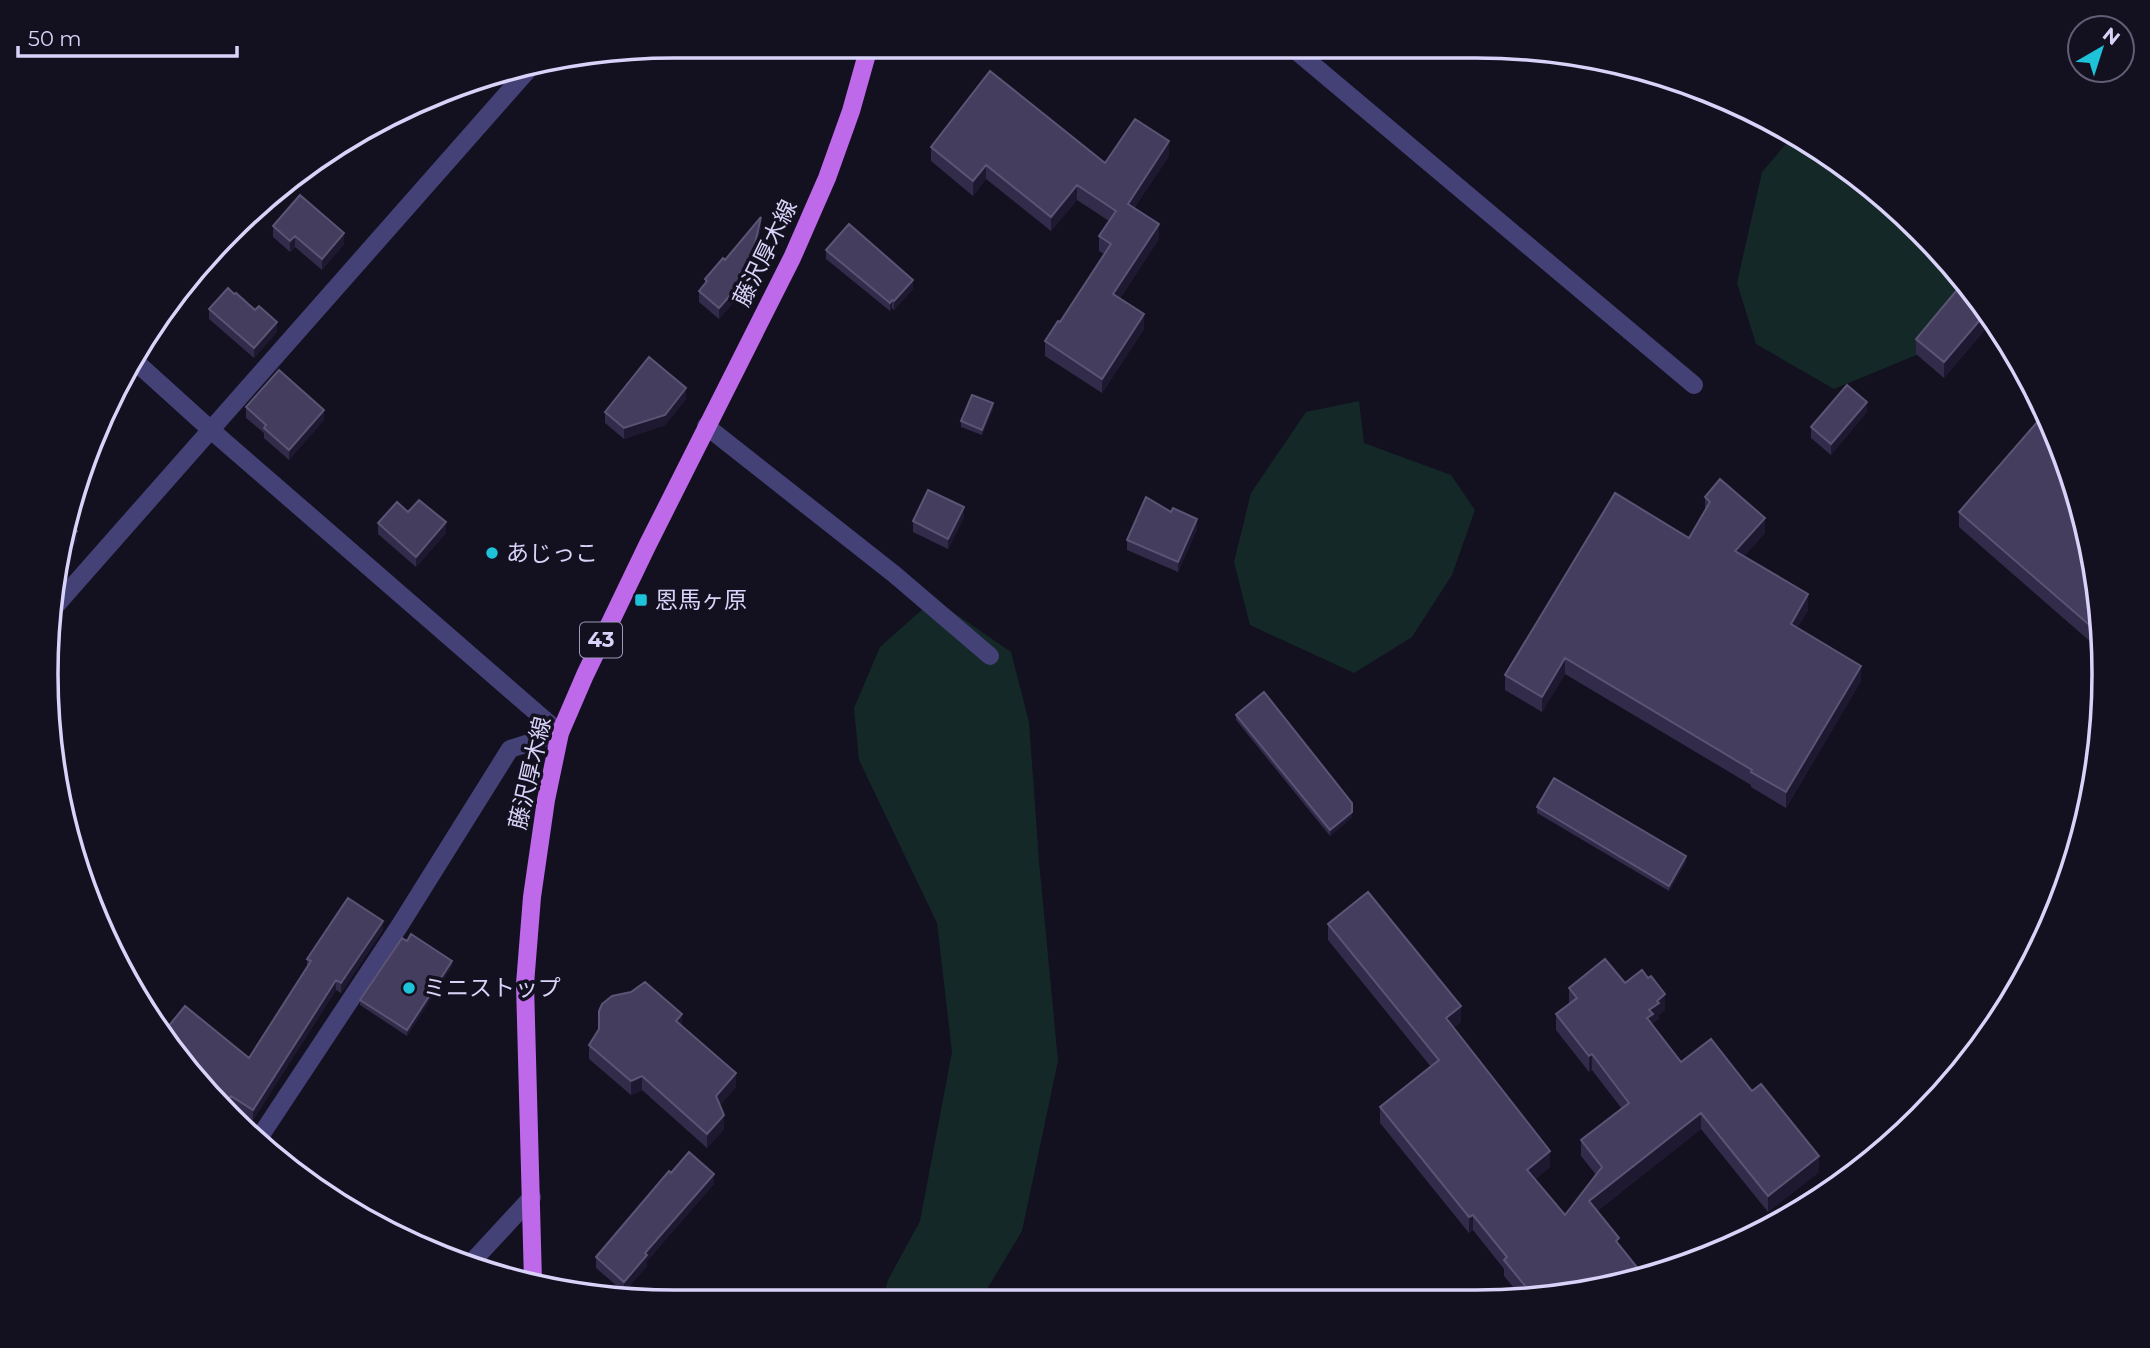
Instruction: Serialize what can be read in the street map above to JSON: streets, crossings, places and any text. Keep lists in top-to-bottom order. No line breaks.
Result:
{"streets":{"main road":["藤沢厚木線","43"]},"places":{"other":["あじっこ","ミニストップ"],"transit":["恩馬ヶ原"]},"scale_bar":"50 m","north":"top right"}
